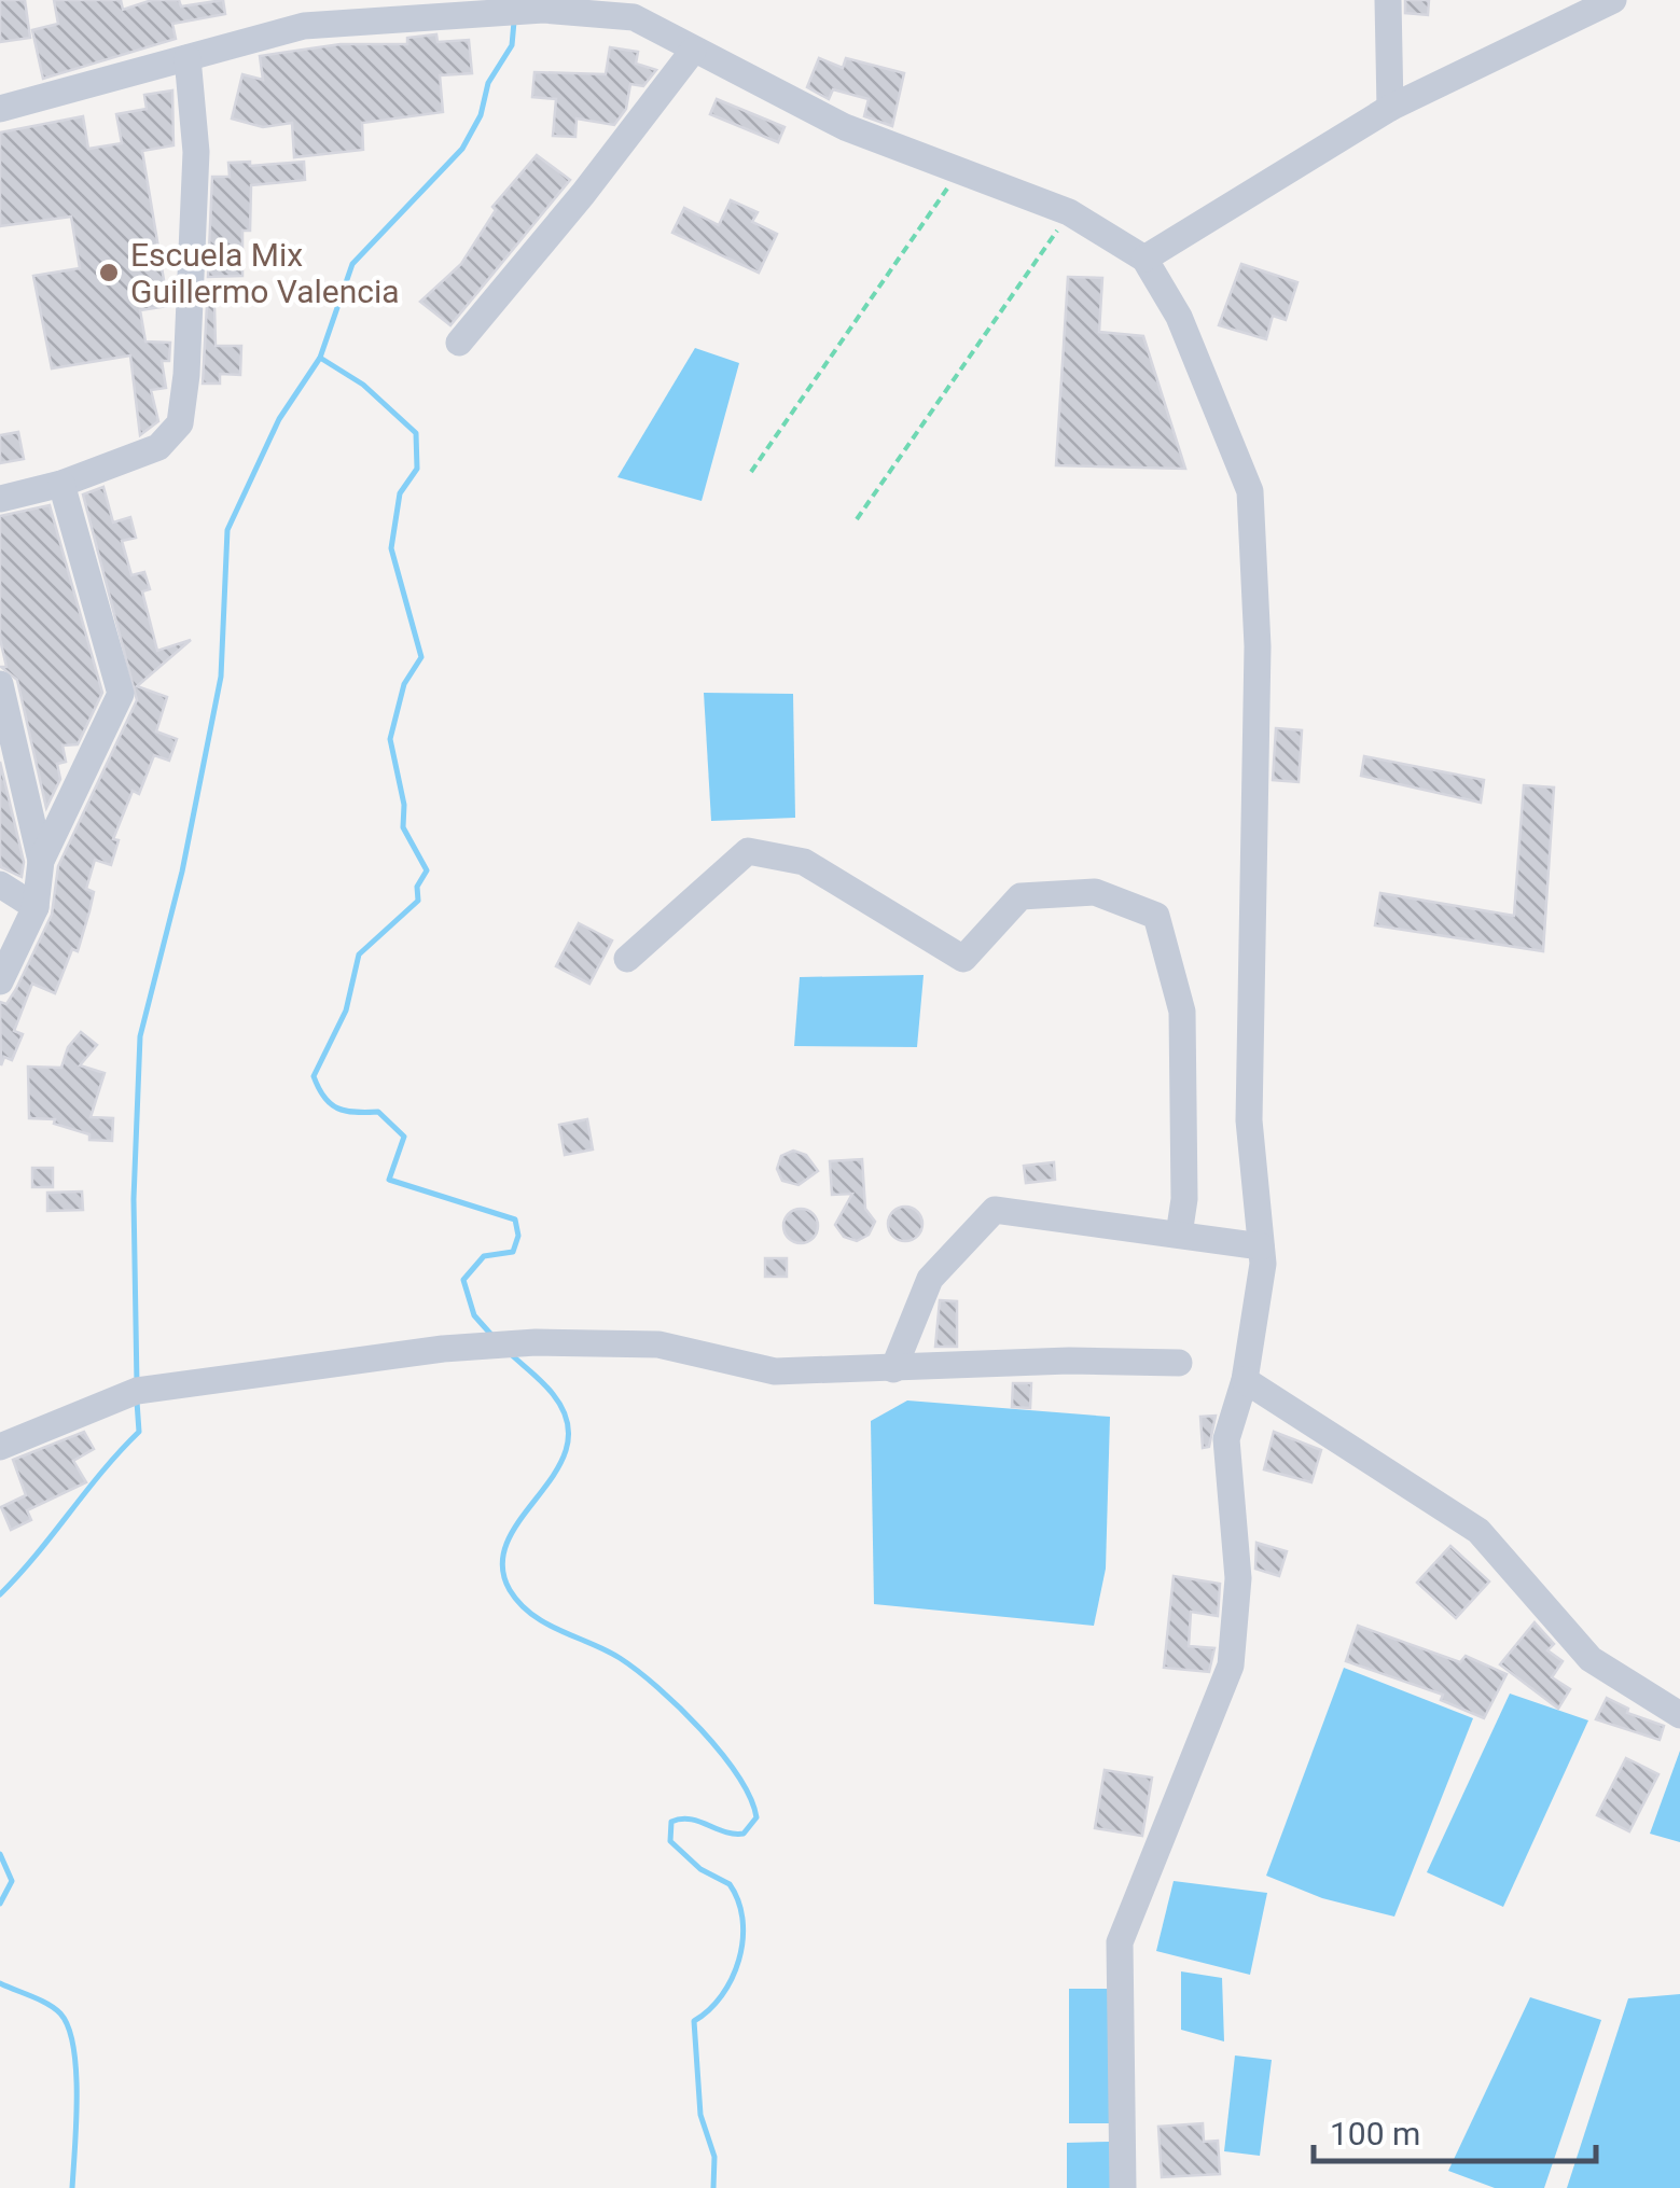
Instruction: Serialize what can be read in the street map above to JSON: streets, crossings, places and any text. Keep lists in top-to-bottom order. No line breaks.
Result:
{"places":["Escuela Mix Guillermo Valencia"],"scale_bar":"100 m"}
